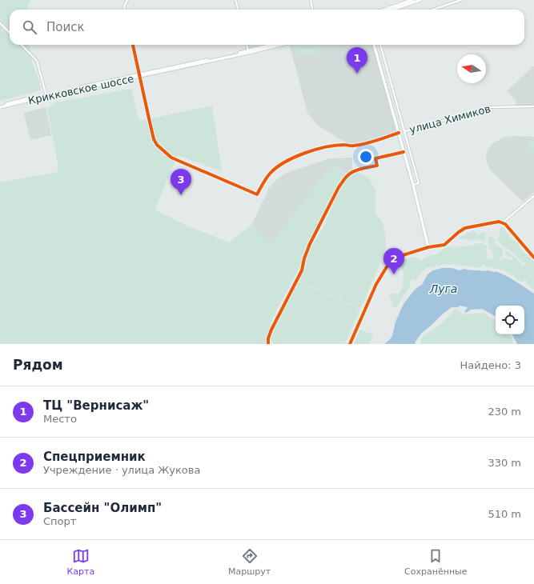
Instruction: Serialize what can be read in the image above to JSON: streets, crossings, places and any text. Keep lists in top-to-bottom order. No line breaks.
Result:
{"streets":{"street":["Крикковское шоссе","улица Химиков"]},"water":["Луга"],"north":"left","page":{"search":"Поиск","pins":["1","3","2"],"heading":["Рядом","Найдено: 3"],"list":[{"mark":"1","name":"ТЦ \"Вернисаж\"","note":"Место","value":"230 m"},{"mark":"2","name":"Спецприемник","note":"Учреждение · улица Жукова","value":"330 m"},{"mark":"3","name":"Бассейн \"Олимп\"","note":"Спорт","value":"510 m"}],"nav":["Карта","Маршрут","Сохранённые"]}}
